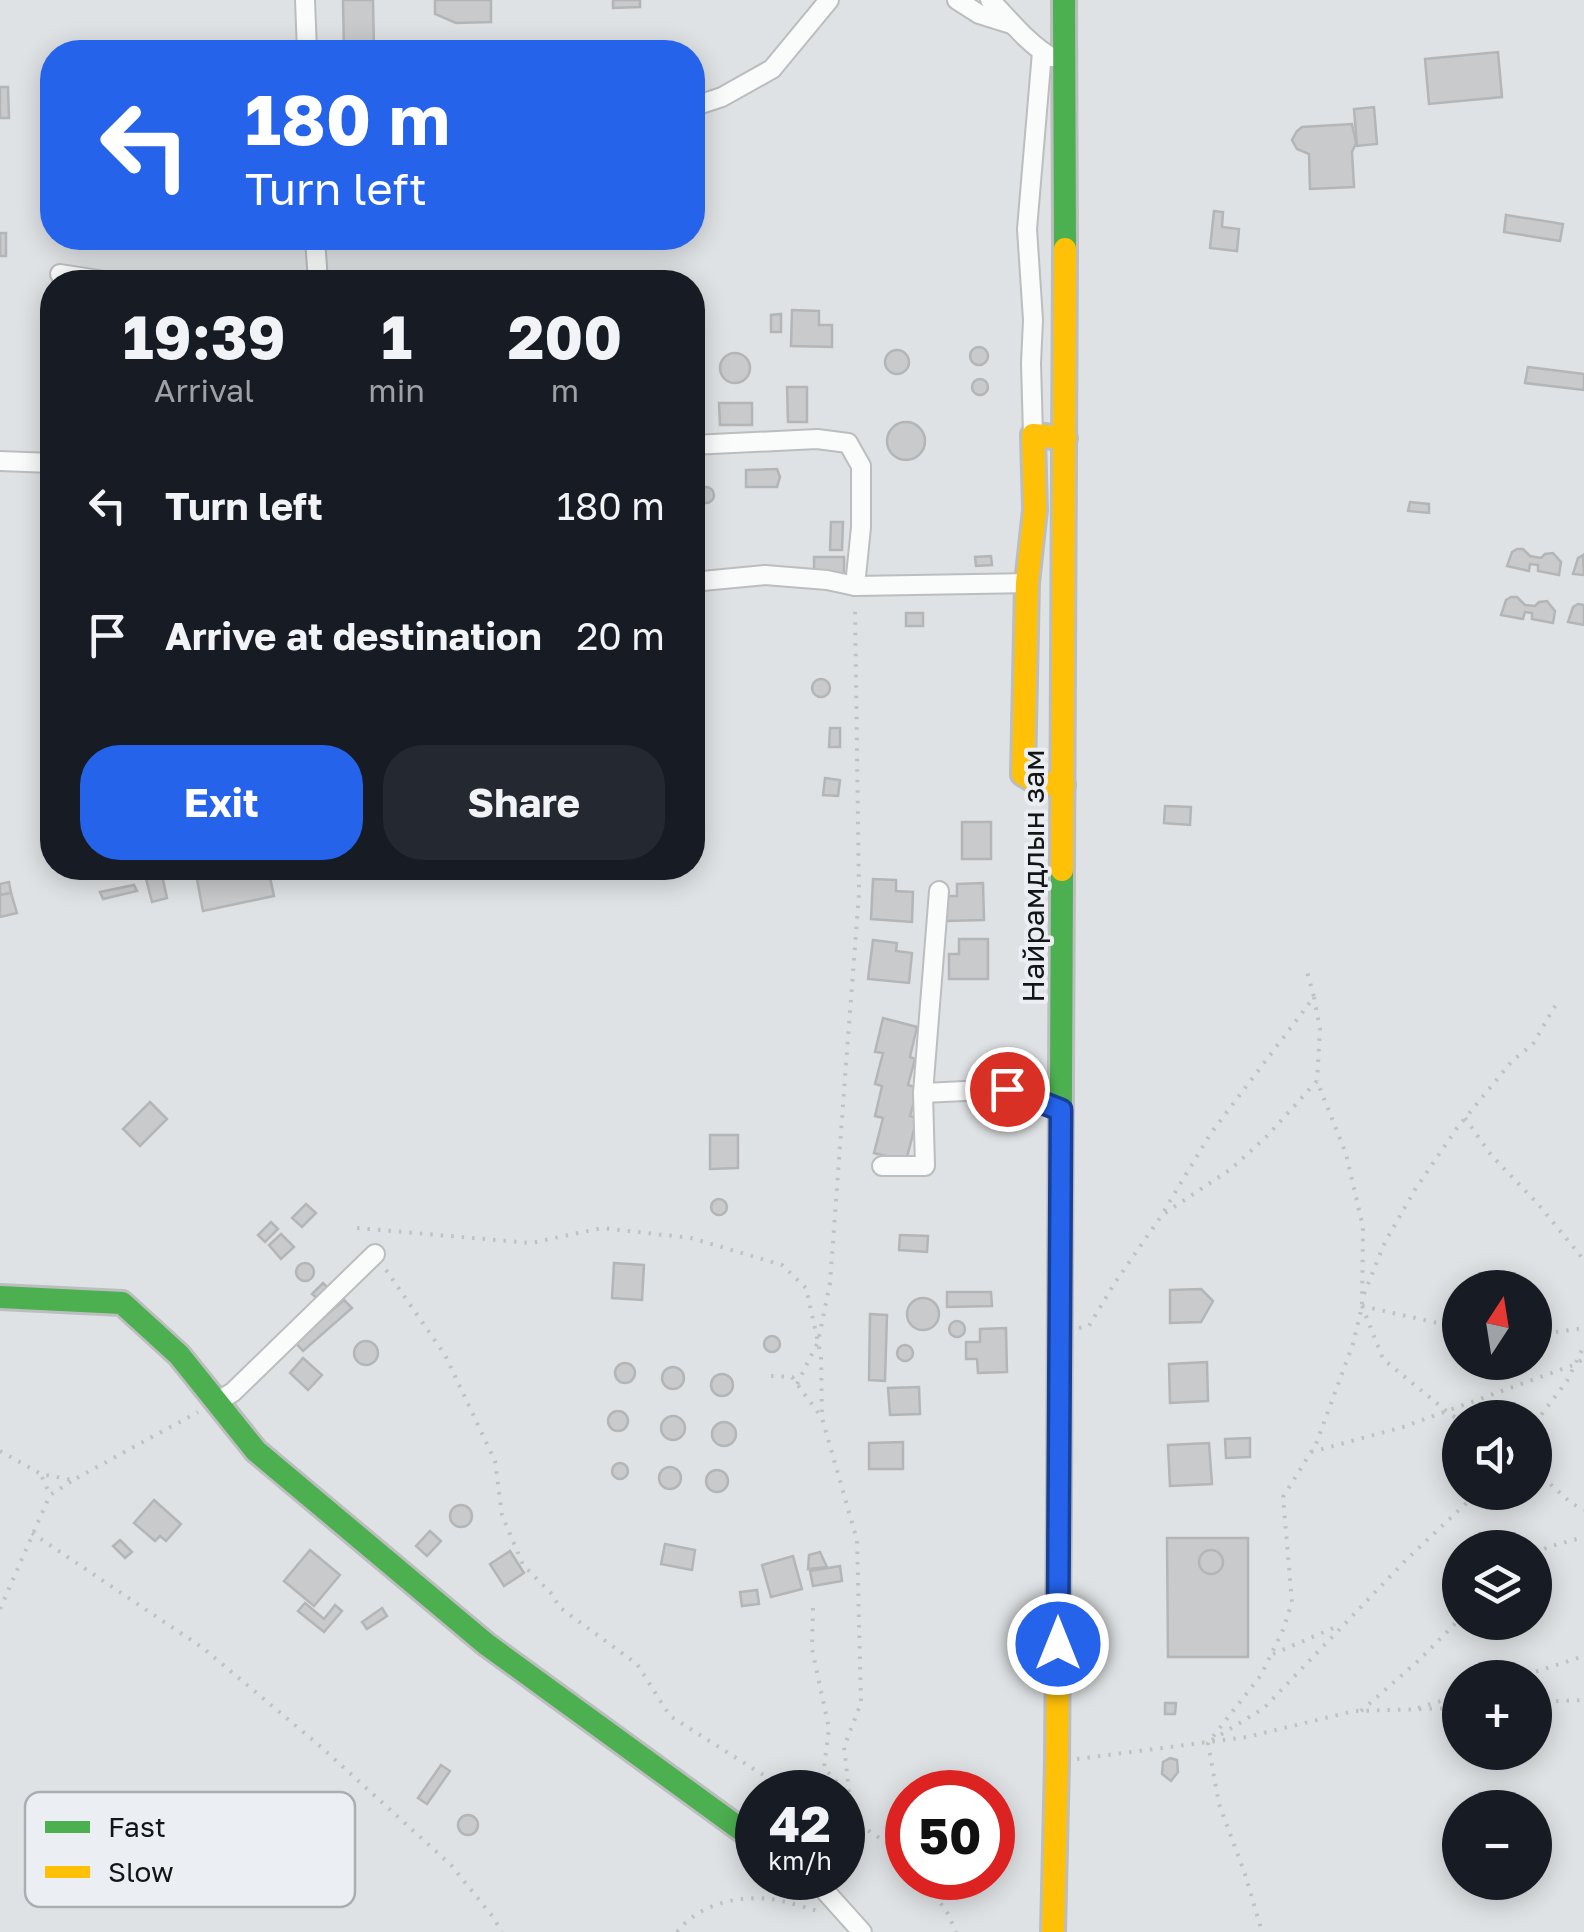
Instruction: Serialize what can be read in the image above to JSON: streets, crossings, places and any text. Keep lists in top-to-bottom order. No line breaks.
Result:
{"streets":{"main road":["Найрамдлын зам"]},"legend":["Fast","Slow"],"north":"top","page":{"turn":["180 m","Turn left"],"eta":["19:39","Arrival","1","min","200","m"],"list":[{"name":"Turn left","value":"180 m"},{"name":"Arrive at destination","value":"20 m"}],"buttons":["Exit","Share"],"map_buttons":["+","−"],"speed":"42 km/h","limit":"50"}}
